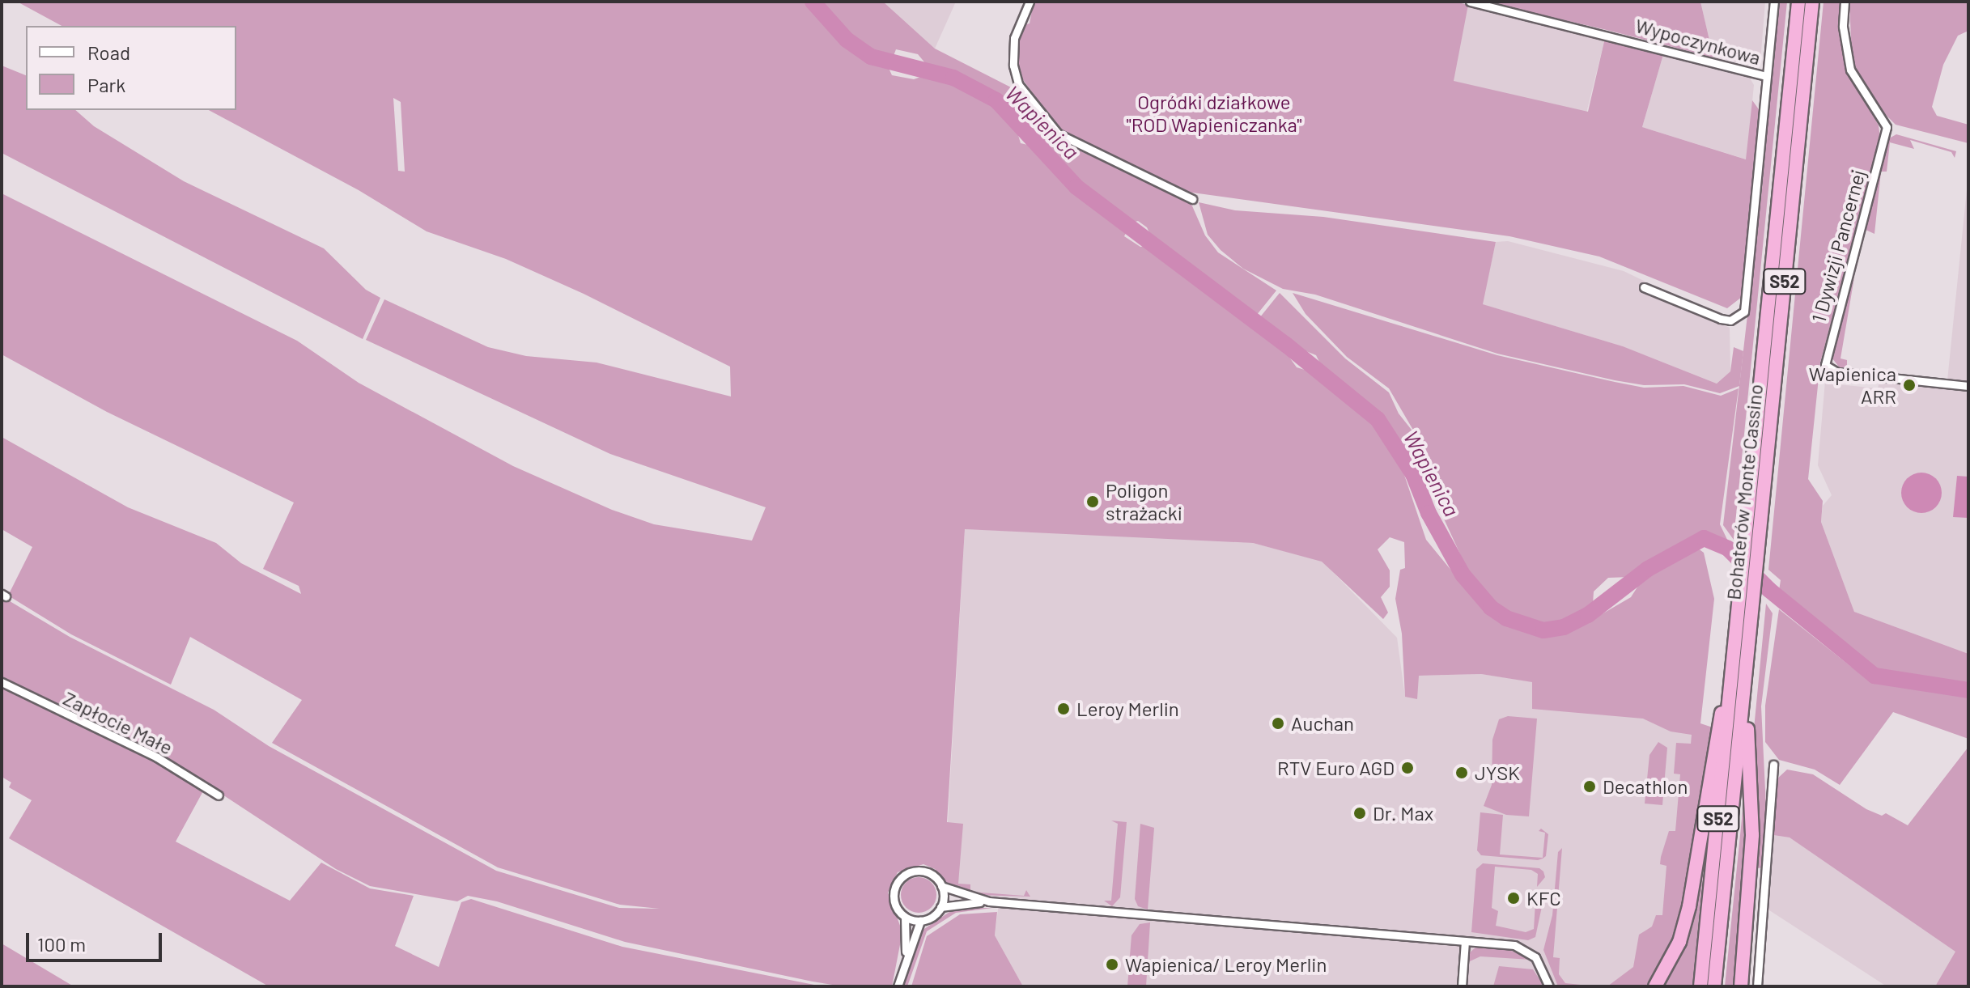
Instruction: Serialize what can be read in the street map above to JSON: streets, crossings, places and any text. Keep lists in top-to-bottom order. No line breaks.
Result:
{"streets":{"highway":["S52","Bohaterów Monte Cassino"],"street":["Wypoczynkowa","1 Dywizji Pancernej","Zapłocie Małe"]},"water":["Wapienica"],"parks":["Ogródki działkowe \"ROD Wapieniczanka\""],"places":["Wapienica ARR","Poligon strażacki","Leroy Merlin","Auchan","RTV Euro AGD","JYSK","Decathlon","Dr. Max","KFC","Wapienica/ Leroy Merlin"],"legend":["Road","Park"],"scale_bar":"100 m"}
